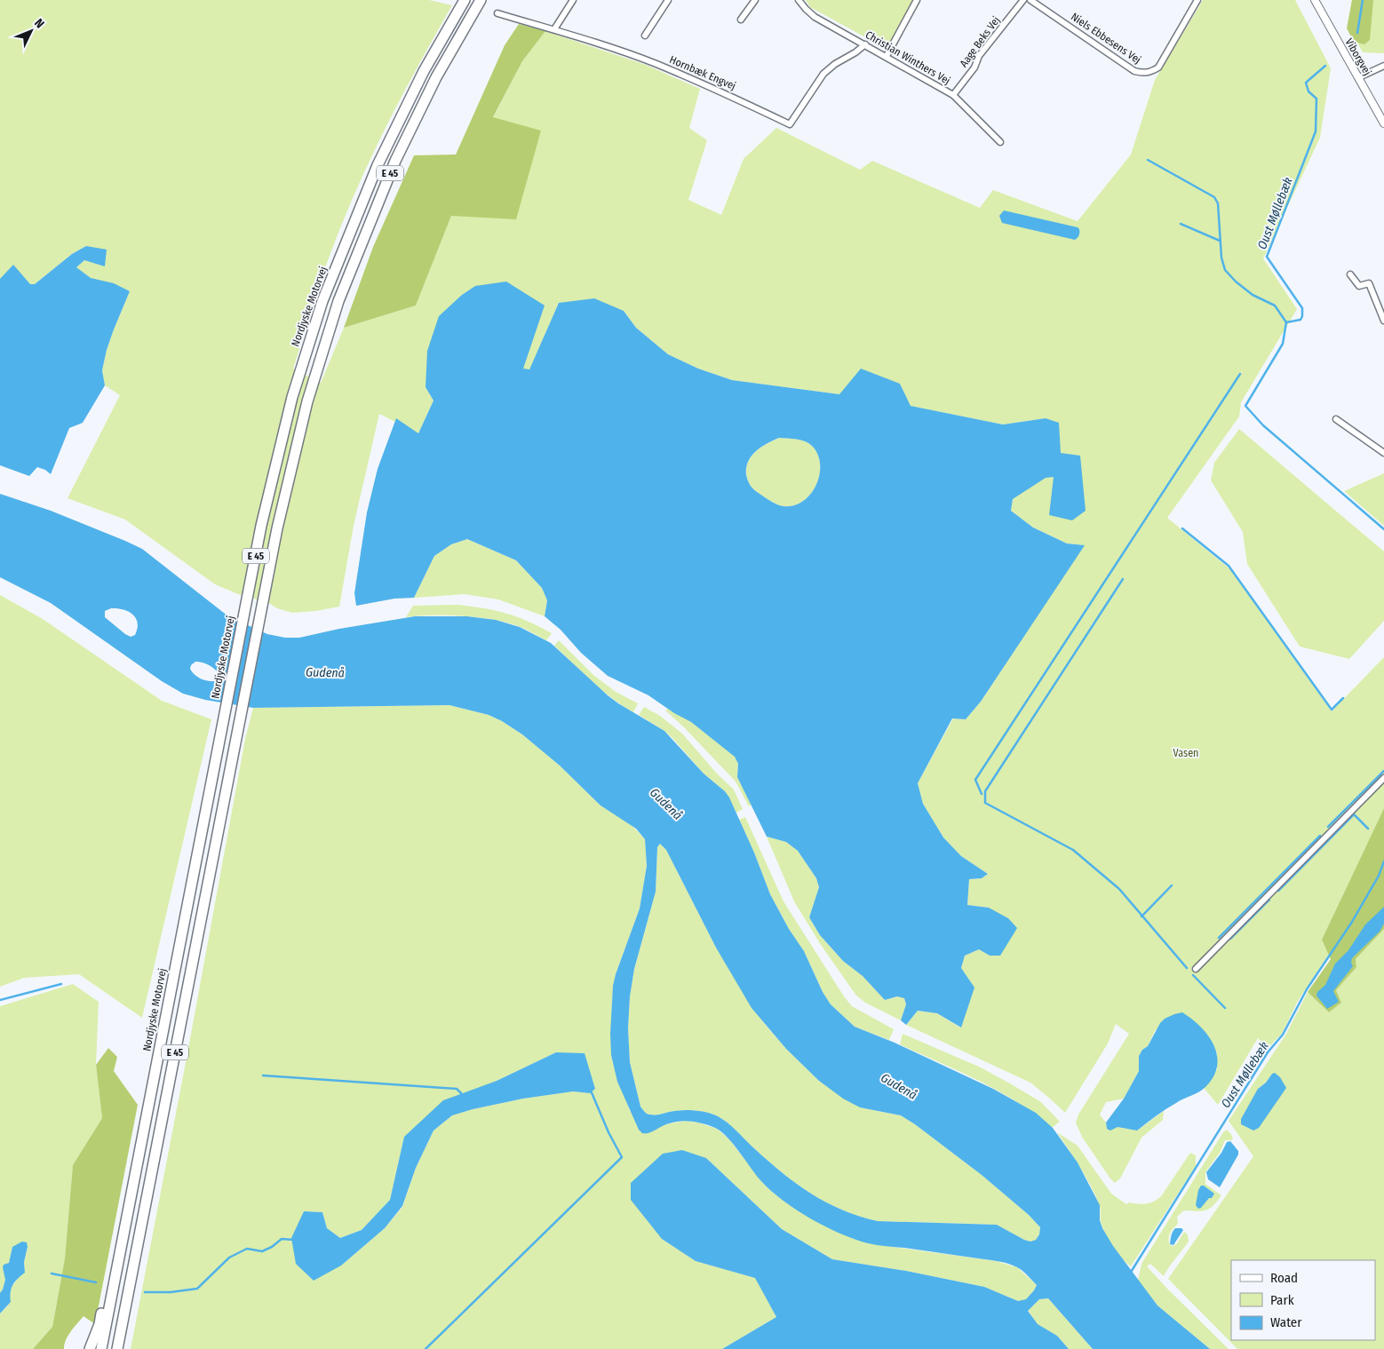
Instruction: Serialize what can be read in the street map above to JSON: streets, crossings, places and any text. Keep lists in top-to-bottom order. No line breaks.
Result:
{"streets":{"highway":["E 45","Nordjyske Motorvej"],"street":["Niels Ebbesens Vej","Aage Beks Vej","Viborgvej","Christian Winthers Vej","Hornbæk Engvej"]},"crossings":[["Aage Beks Vej","Christian Winthers Vej"],["Christian Winthers Vej","Hornbæk Engvej"]],"water":["Oust Møllebæk","Gudenå"],"parks":["Vasen"],"legend":["Road","Park","Water"],"north":"top right"}
